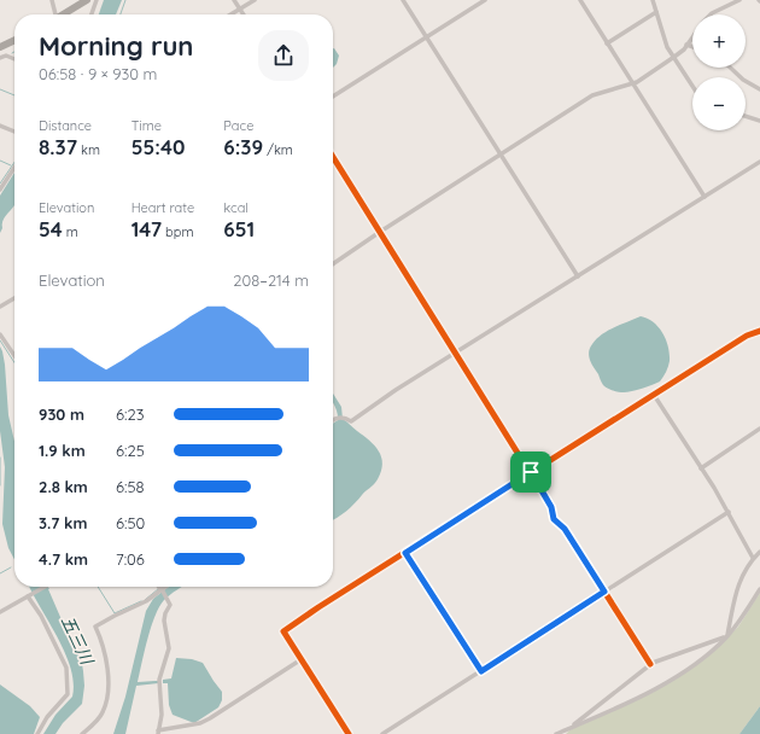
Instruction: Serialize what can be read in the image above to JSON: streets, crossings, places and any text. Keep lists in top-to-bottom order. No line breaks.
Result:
{"water":["五三川"],"page":{"map_buttons":["+","−"],"heading":["Morning run","06:58 · 9 × 930 m"],"stats":[["Distance","8.37 km"],["Time","55:40"],["Pace","6:39 /km"],["Elevation","54 m"],["Heart rate","147 bpm"],["kcal","651"]],"chart":["Elevation","208–214 m"],"list":[{"name":"930 m","note":"6:23"},{"name":"1.9 km","note":"6:25"},{"name":"2.8 km","note":"6:58"},{"name":"3.7 km","note":"6:50"},{"name":"4.7 km","note":"7:06"}]}}
